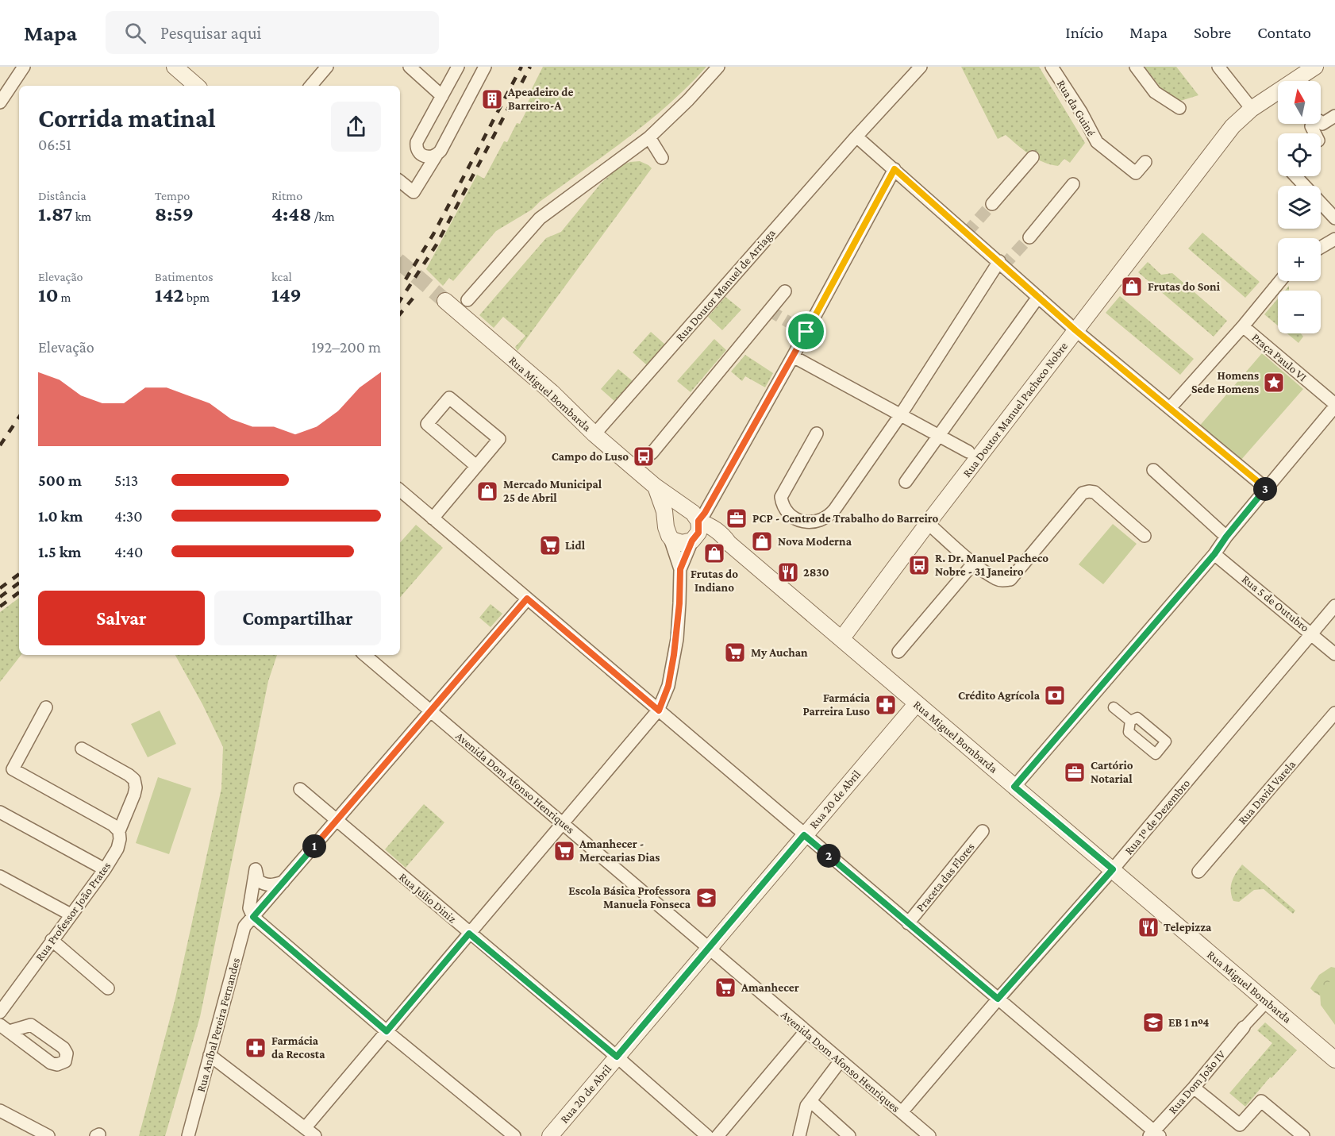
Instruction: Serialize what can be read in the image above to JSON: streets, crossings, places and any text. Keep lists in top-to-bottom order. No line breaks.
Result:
{"streets":{"street":["Rua da Guiné","Rua Doutor Manuel de Arriaga","Praça Paulo VI","Rua Miguel Bombarda","Rua Doutor Manuel Pacheco Nobre","Rua 5 de Outubro","Avenida Dom Afonso Henriques","Rua David Varela","Rua 20 de Abril","Rua 1º de Dezembro","Praceta das Flores","Rua Júlio Diniz","Rua Professor João Prates","Rua Aníbal Pereira Fernandes","Rua Dom João IV"]},"crossings":[["Rua Doutor Manuel de Arriaga","Rua Miguel Bombarda"],["Rua Miguel Bombarda","Rua Doutor Manuel Pacheco Nobre"],["Rua Miguel Bombarda","Rua 20 de Abril"],["Rua Miguel Bombarda","Rua 1º de Dezembro"],["Rua 5 de Outubro","Rua 1º de Dezembro"],["Avenida Dom Afonso Henriques","Rua 20 de Abril"],["Avenida Dom Afonso Henriques","Rua 1º de Dezembro"],["Avenida Dom Afonso Henriques","Rua Aníbal Pereira Fernandes"],["Rua 20 de Abril","Rua Júlio Diniz"],["Rua Júlio Diniz","Rua Aníbal Pereira Fernandes"]],"places":{"building":["Apeadeiro de Barreiro-A"],"shop":["Frutas do Soni","Mercado Municipal 25 de Abril","Nova Moderna","Frutas do Indiano"],"place":["Homens Sede Homens"],"bus stop":["Campo do Luso","R. Dr. Manuel Pacheco Nobre - 31 Janeiro"],"office":["PCP - Centro de Trabalho do Barreiro","Cartório Notarial"],"supermarket":["Lidl","My Auchan","Amanhecer - Mercearias Dias","Amanhecer"],"restaurant":["2830","Telepizza"],"bank":["Crédito Agrícola"],"pharmacy":["Farmácia Parreira Luso","Farmácia da Recosta"],"school or university":["Escola Básica Professora Manuela Fonseca","EB 1 nº4"]},"north":"top","page":{"header":"Mapa","search":"Pesquisar aqui","nav":["Início","Mapa","Sobre","Contato"],"map_buttons":["+","−"],"heading":["Corrida matinal","06:51"],"stats":[["Distância","1.87 km"],["Tempo","8:59"],["Ritmo","4:48 /km"],["Elevação","10 m"],["Batimentos","142 bpm"],["kcal","149"]],"chart":["Elevação","192–200 m"],"list":[{"name":"500 m","note":"5:13"},{"name":"1.0 km","note":"4:30"},{"name":"1.5 km","note":"4:40"}],"pins":["3","1","2"],"buttons":["Salvar","Compartilhar"]}}
